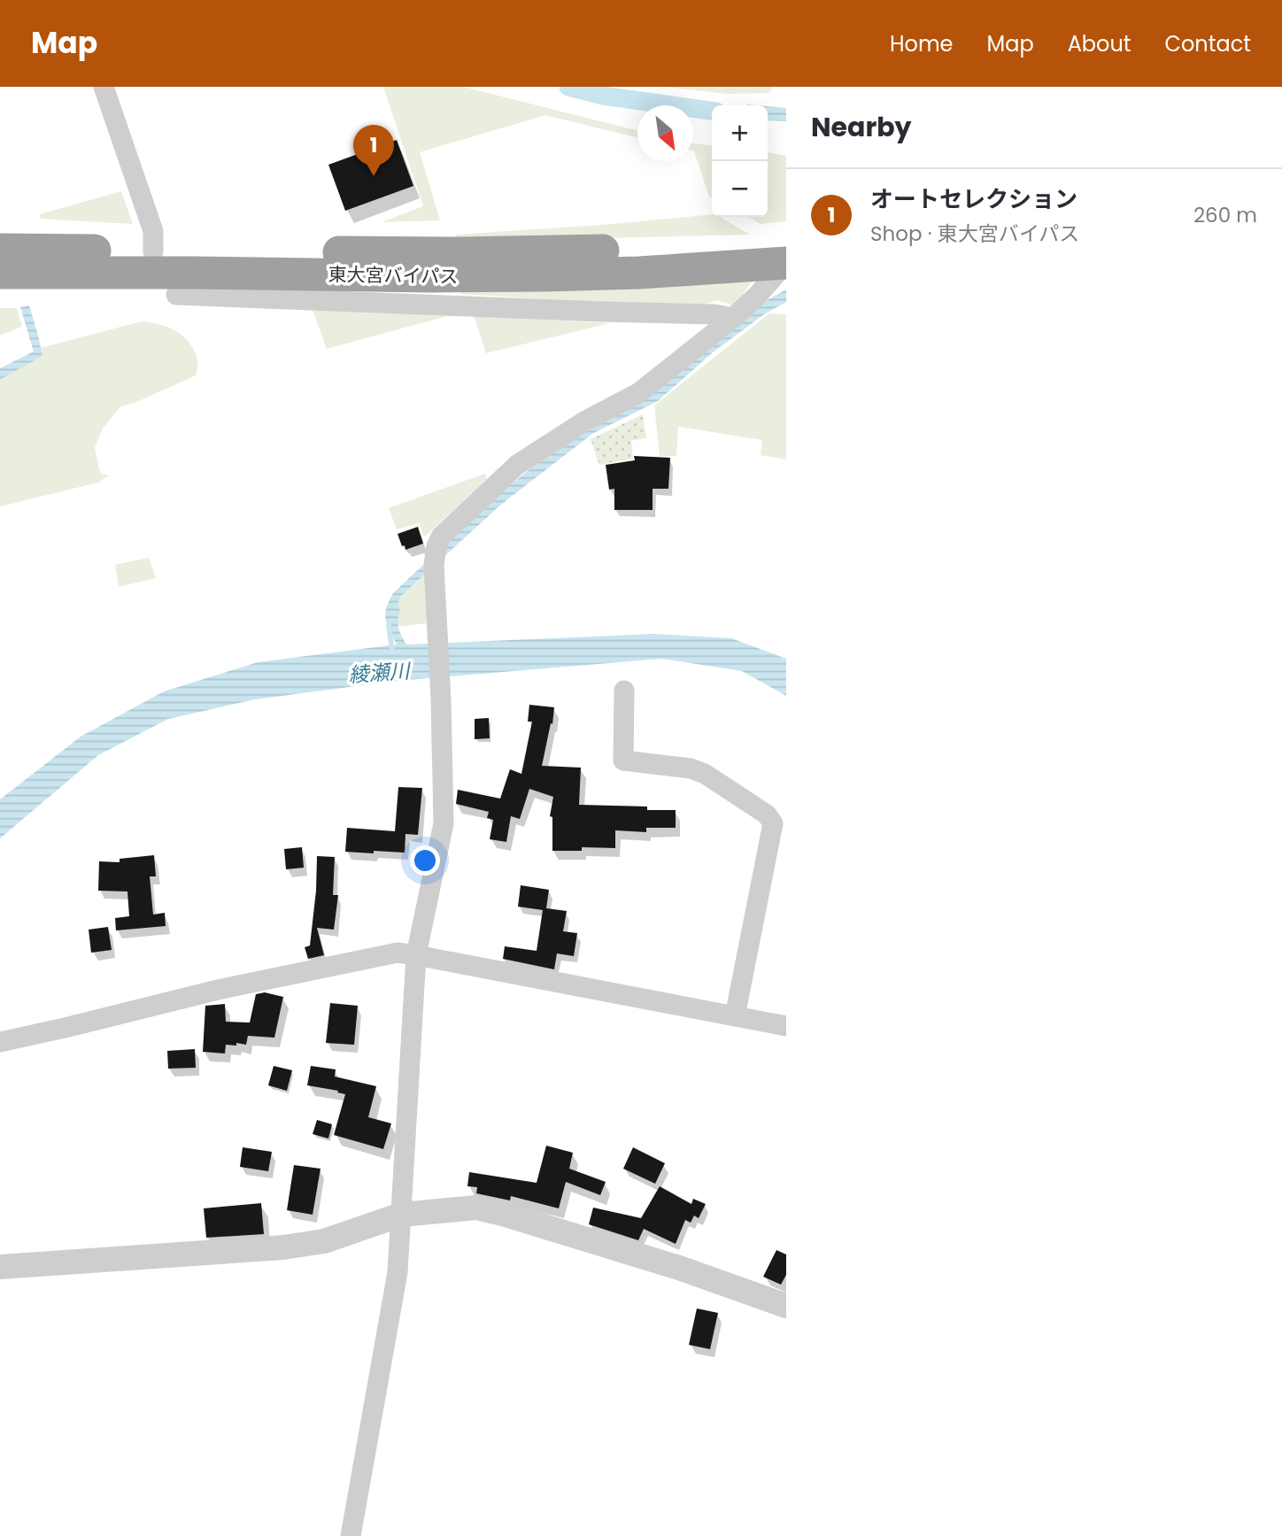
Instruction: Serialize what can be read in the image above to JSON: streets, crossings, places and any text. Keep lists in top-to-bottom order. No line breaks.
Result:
{"streets":{"highway":["東大宮バイパス"]},"water":["綾瀬川"],"north":"bottom right","page":{"header":"Map","nav":["Home","Map","About","Contact"],"heading":"Nearby","map_buttons":["+","−"],"pins":"1","list":[{"mark":"1","name":"オートセレクション","note":"Shop · 東大宮バイパス","value":"260 m"}]}}
